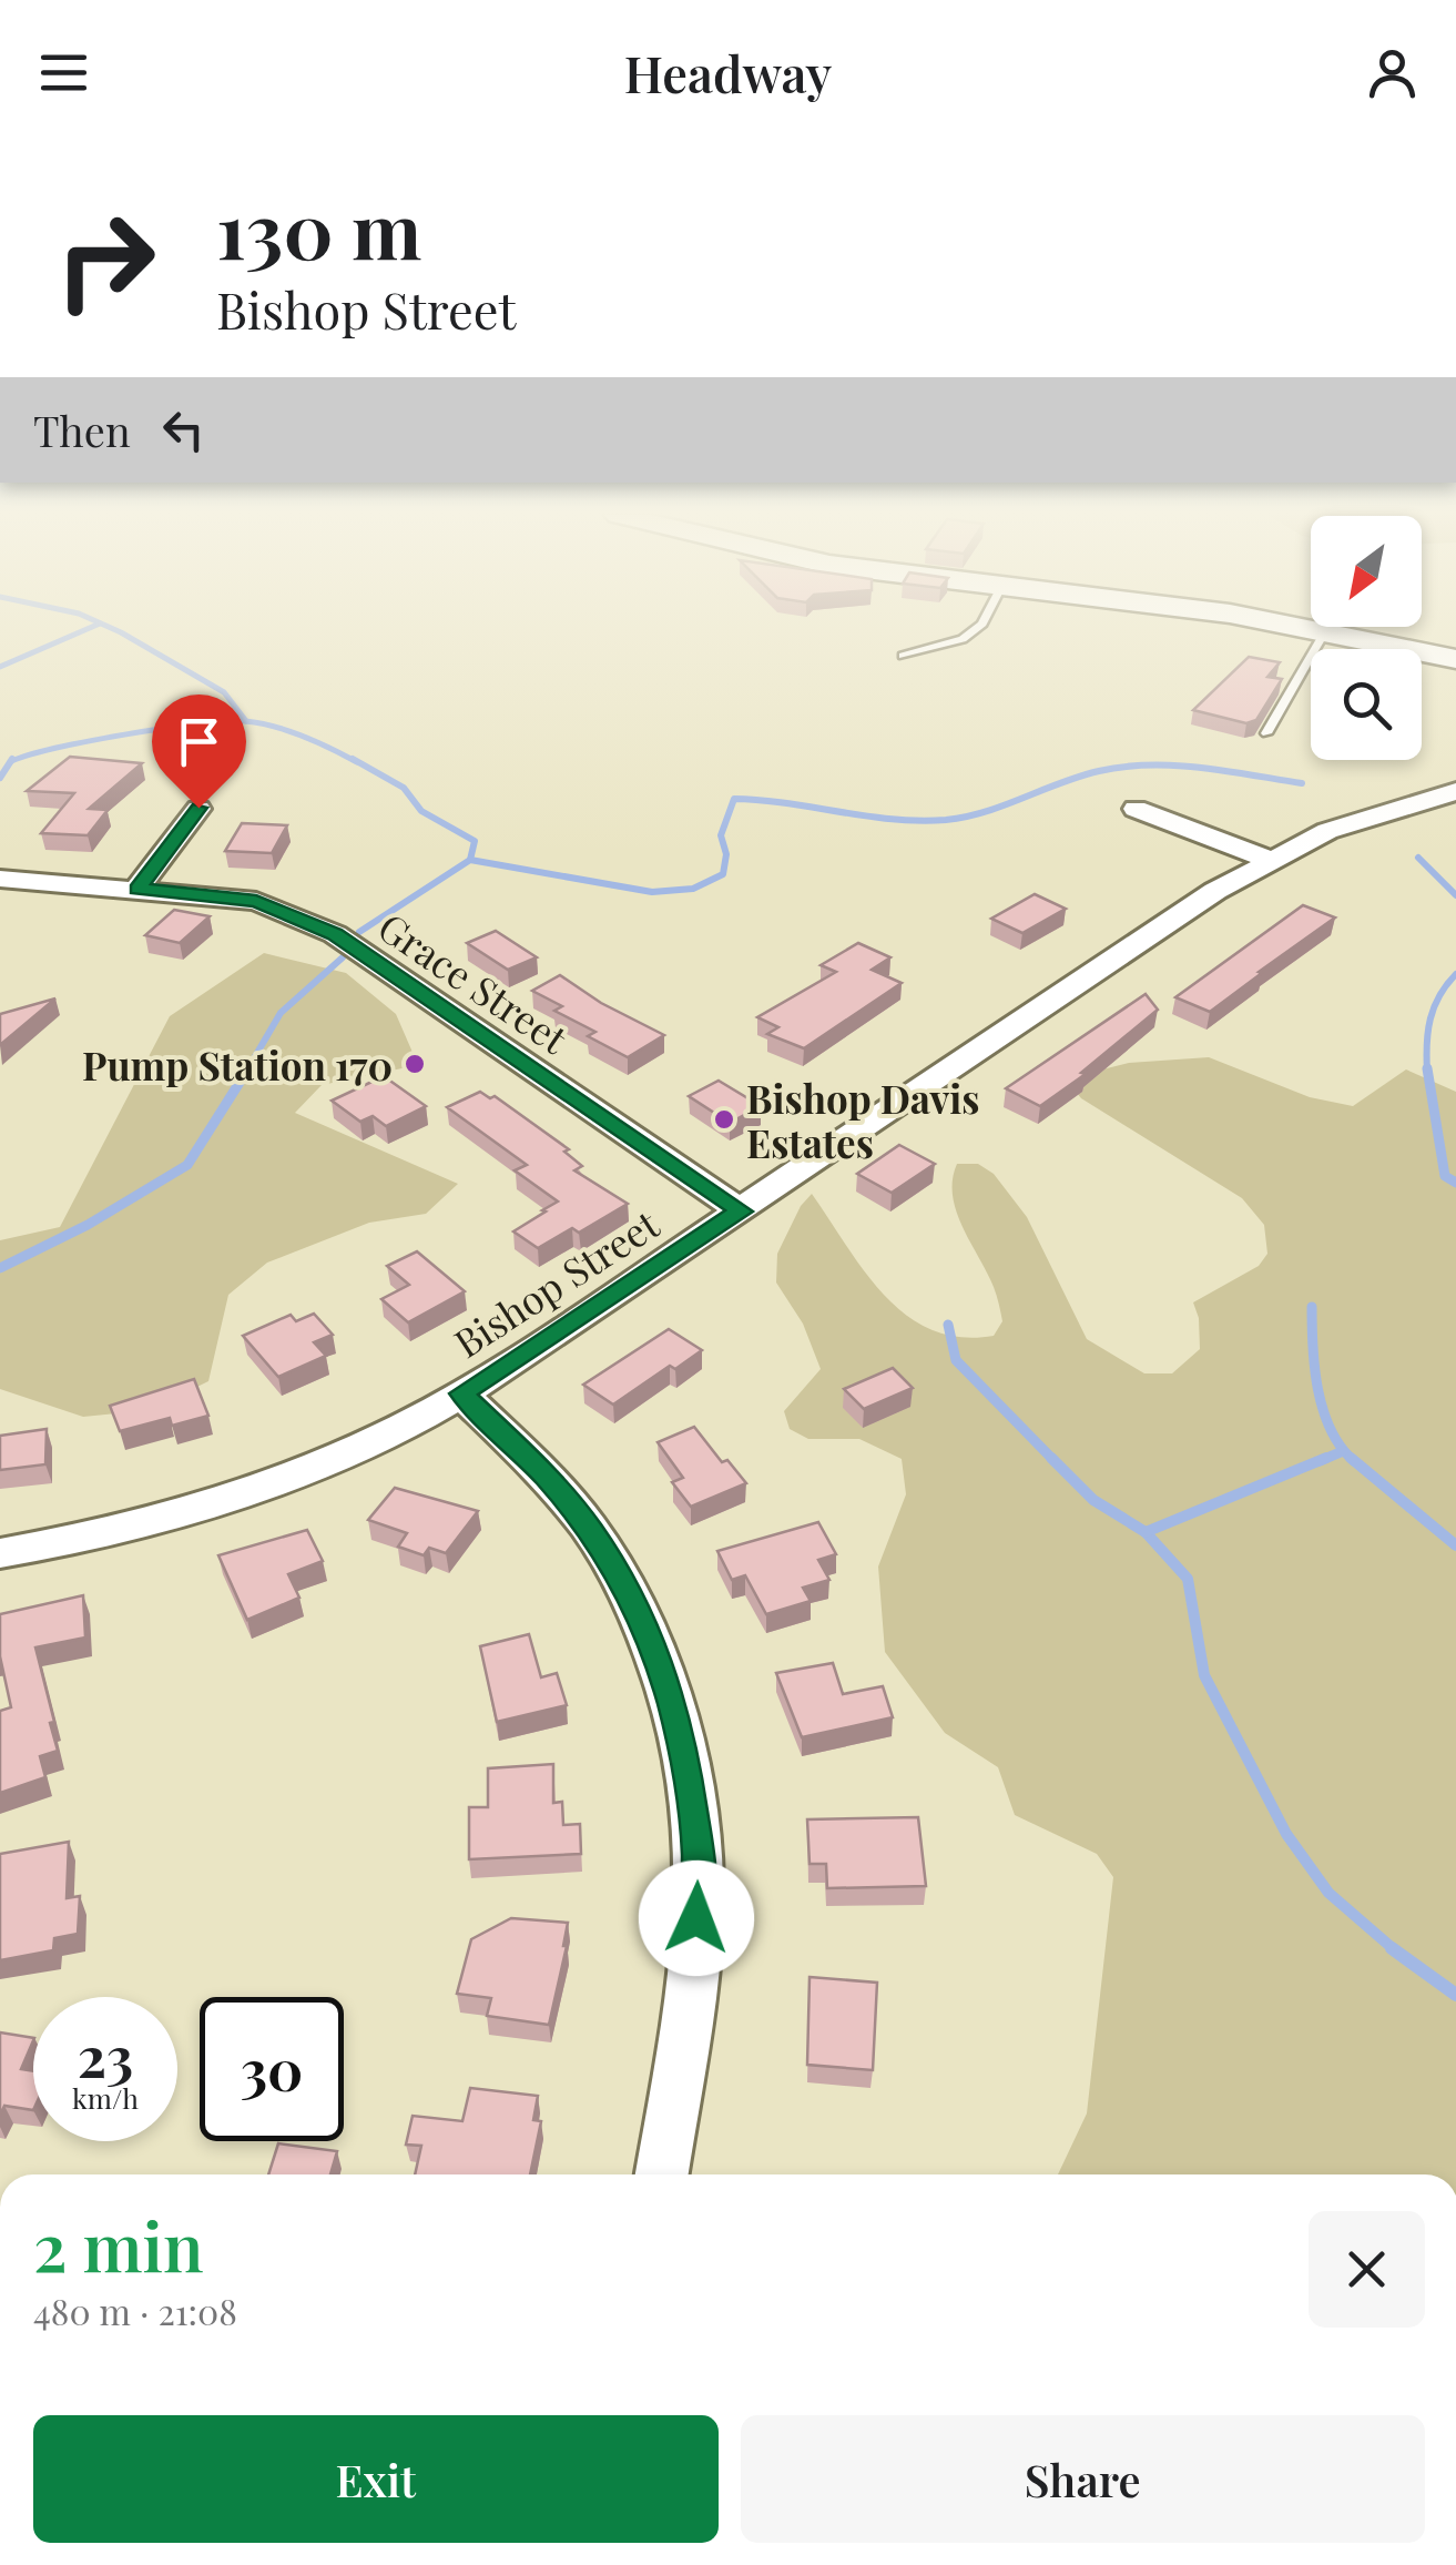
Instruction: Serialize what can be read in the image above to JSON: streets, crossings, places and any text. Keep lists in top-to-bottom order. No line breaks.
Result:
{"streets":{"street":["Grace Street","Bishop Street"]},"crossings":[["Grace Street","Bishop Street"]],"places":["Pump Station 170","Bishop Davis Estates"],"north":"bottom left","page":{"header":"Headway","turn":["130 m","Bishop Street"],"then":"Then","speed":"23 km/h","limit":"30","heading":["2 min","480 m · 21:08"],"buttons":["Exit","Share"]}}
